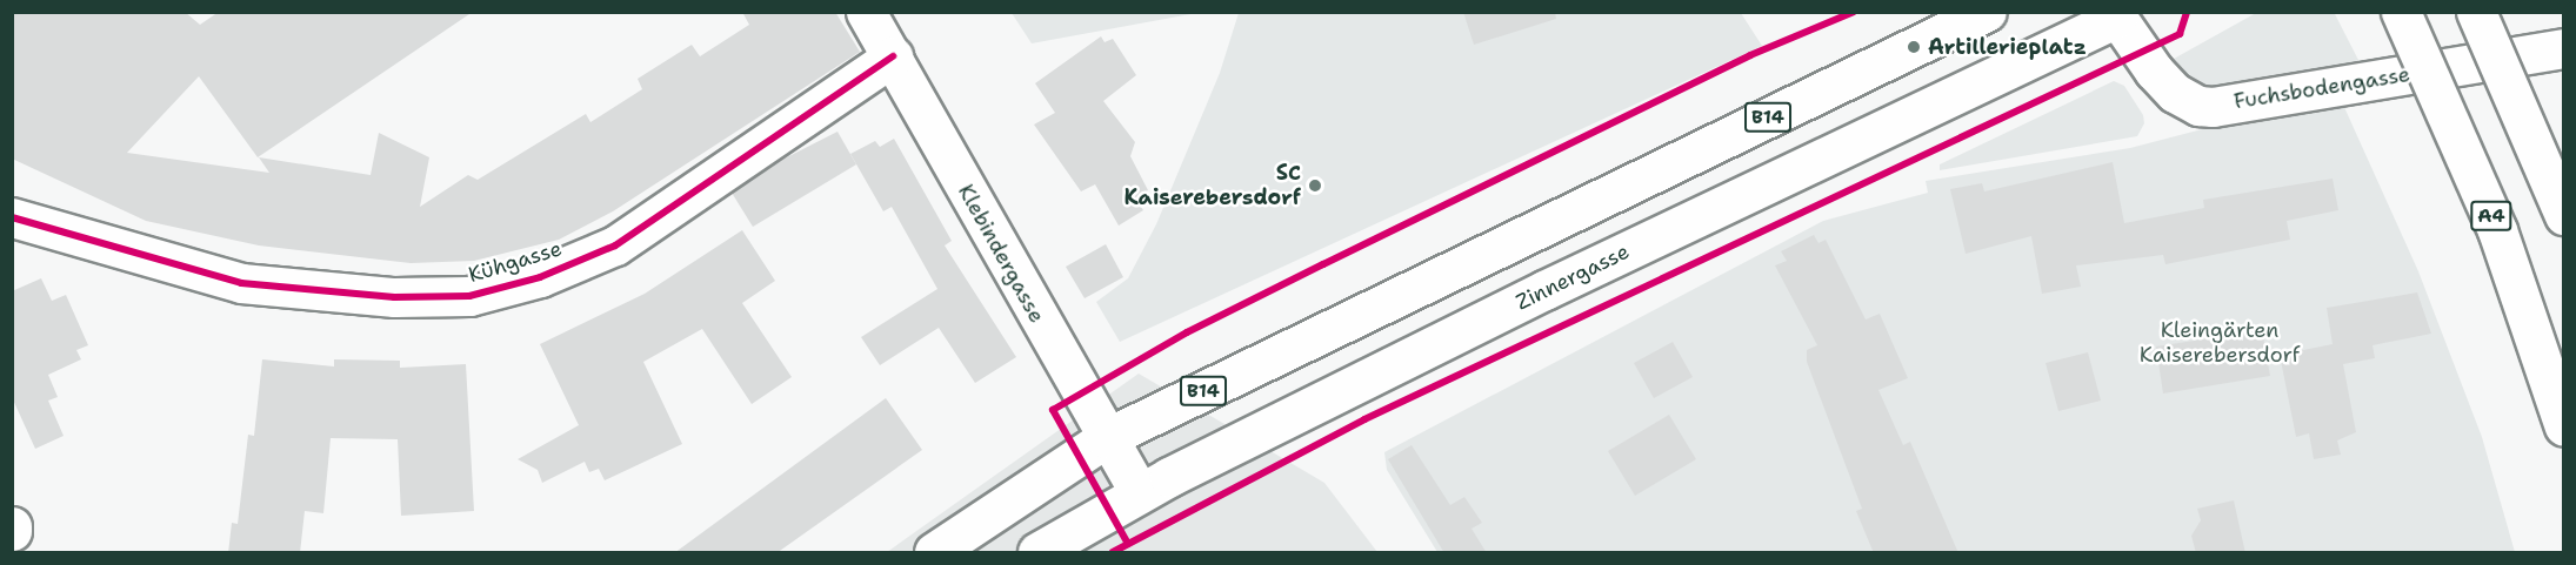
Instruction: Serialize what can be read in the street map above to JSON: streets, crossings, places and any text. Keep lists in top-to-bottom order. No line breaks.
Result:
{"streets":{"main road":["Fuchsbodengasse","B14","A4","Klebindergasse","Kühgasse","Zinnergasse"]},"crossings":[["Fuchsbodengasse","Zinnergasse"],["B14","Klebindergasse"],["Klebindergasse","Kühgasse"],["Klebindergasse","Zinnergasse"]],"parks":["Kleingärten Kaiserebersdorf"],"places":["Artillerieplatz","SC Kaiserebersdorf"]}
